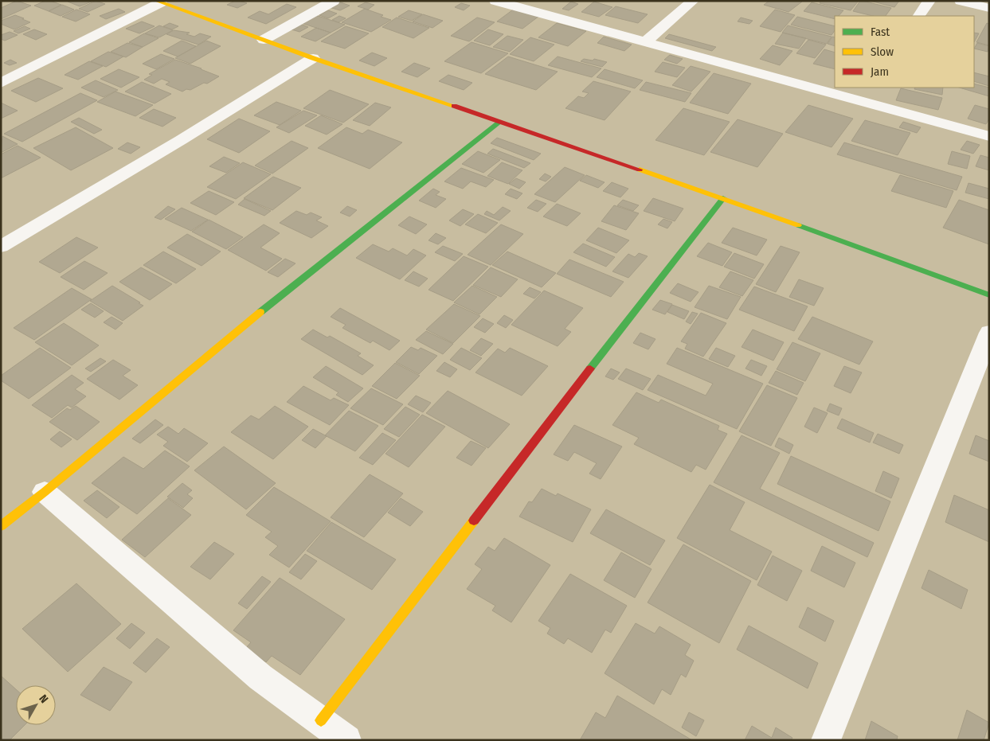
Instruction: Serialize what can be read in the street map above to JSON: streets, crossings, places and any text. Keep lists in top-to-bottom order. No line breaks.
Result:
{"legend":["Fast","Slow","Jam"],"north":"top right"}
